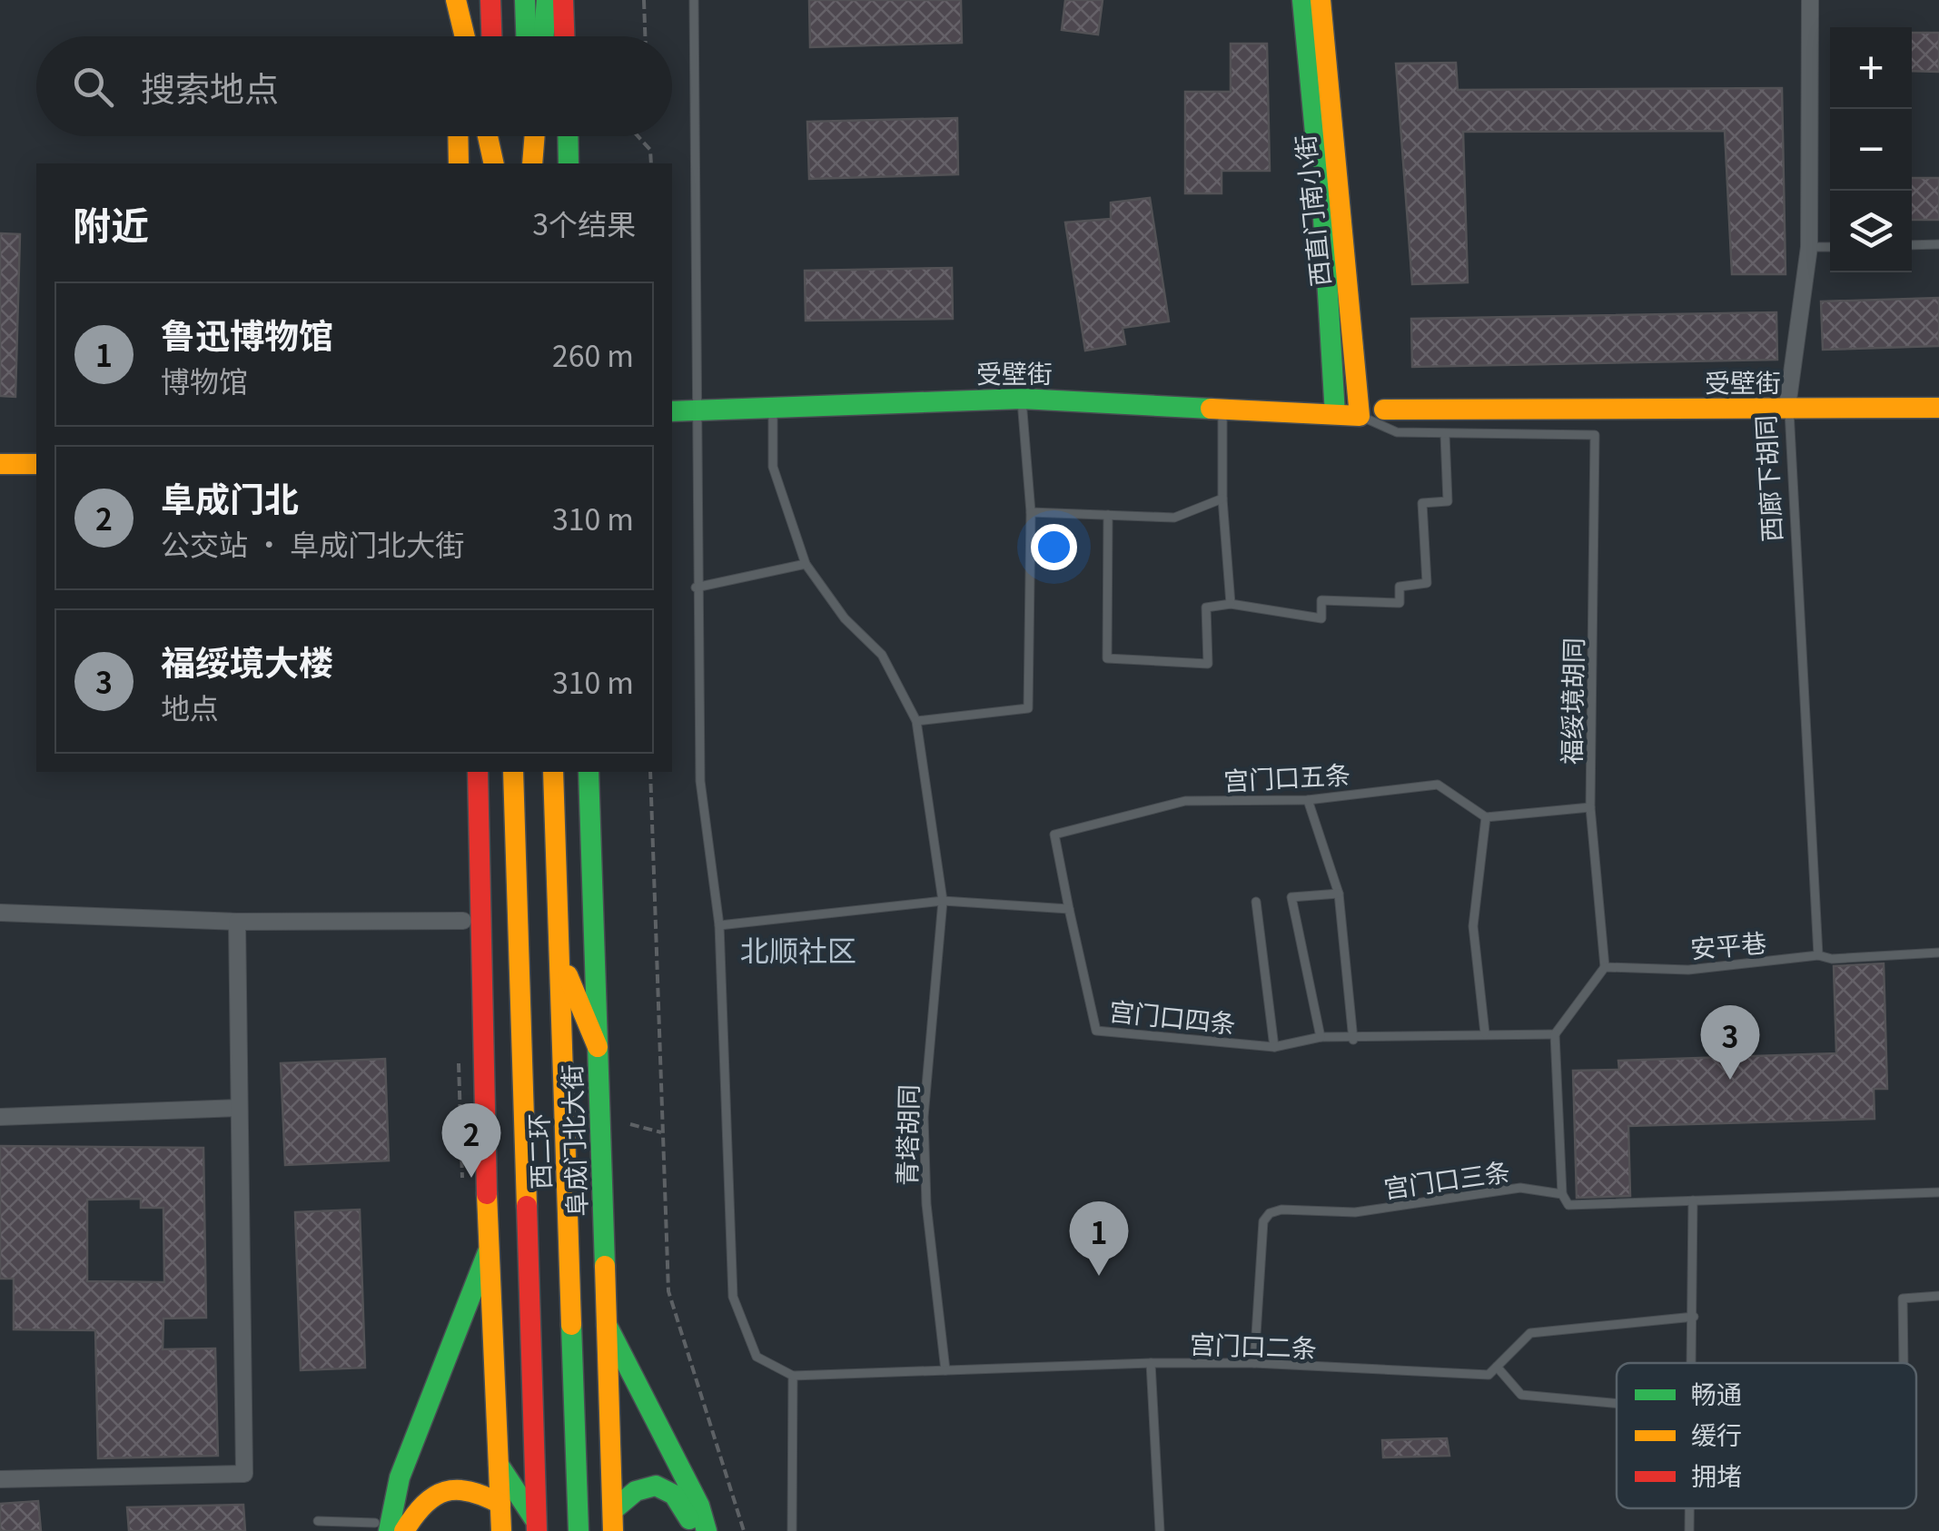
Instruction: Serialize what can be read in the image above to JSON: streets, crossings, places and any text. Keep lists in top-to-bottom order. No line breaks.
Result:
{"streets":{"main road":["西直门南小街","受壁街","阜成门北大街","西二环"],"street":["西廊下胡同"],"lane":["福绥境胡同","宫门口五条","安平巷","宫门口四条","青塔胡同","宫门口三条","宫门口二条"]},"crossings":[["西直门南小街","受壁街"],["受壁街","青塔胡同"],["西廊下胡同","安平巷"],["福绥境胡同","安平巷"],["宫门口五条","宫门口四条"],["青塔胡同","宫门口二条"],["宫门口三条","宫门口二条"]],"districts":["北顺社区"],"legend":["畅通","缓行","拥堵"],"page":{"map_buttons":["+","−"],"search":"搜索地点","heading":["附近","3个结果"],"list":[{"mark":"1","name":"鲁迅博物馆","note":"博物馆","value":"260 m"},{"mark":"2","name":"阜成门北","note":"公交站 · 阜成门北大街","value":"310 m"},{"mark":"3","name":"福绥境大楼","note":"地点","value":"310 m"}],"pins":["3","2","1"]}}
